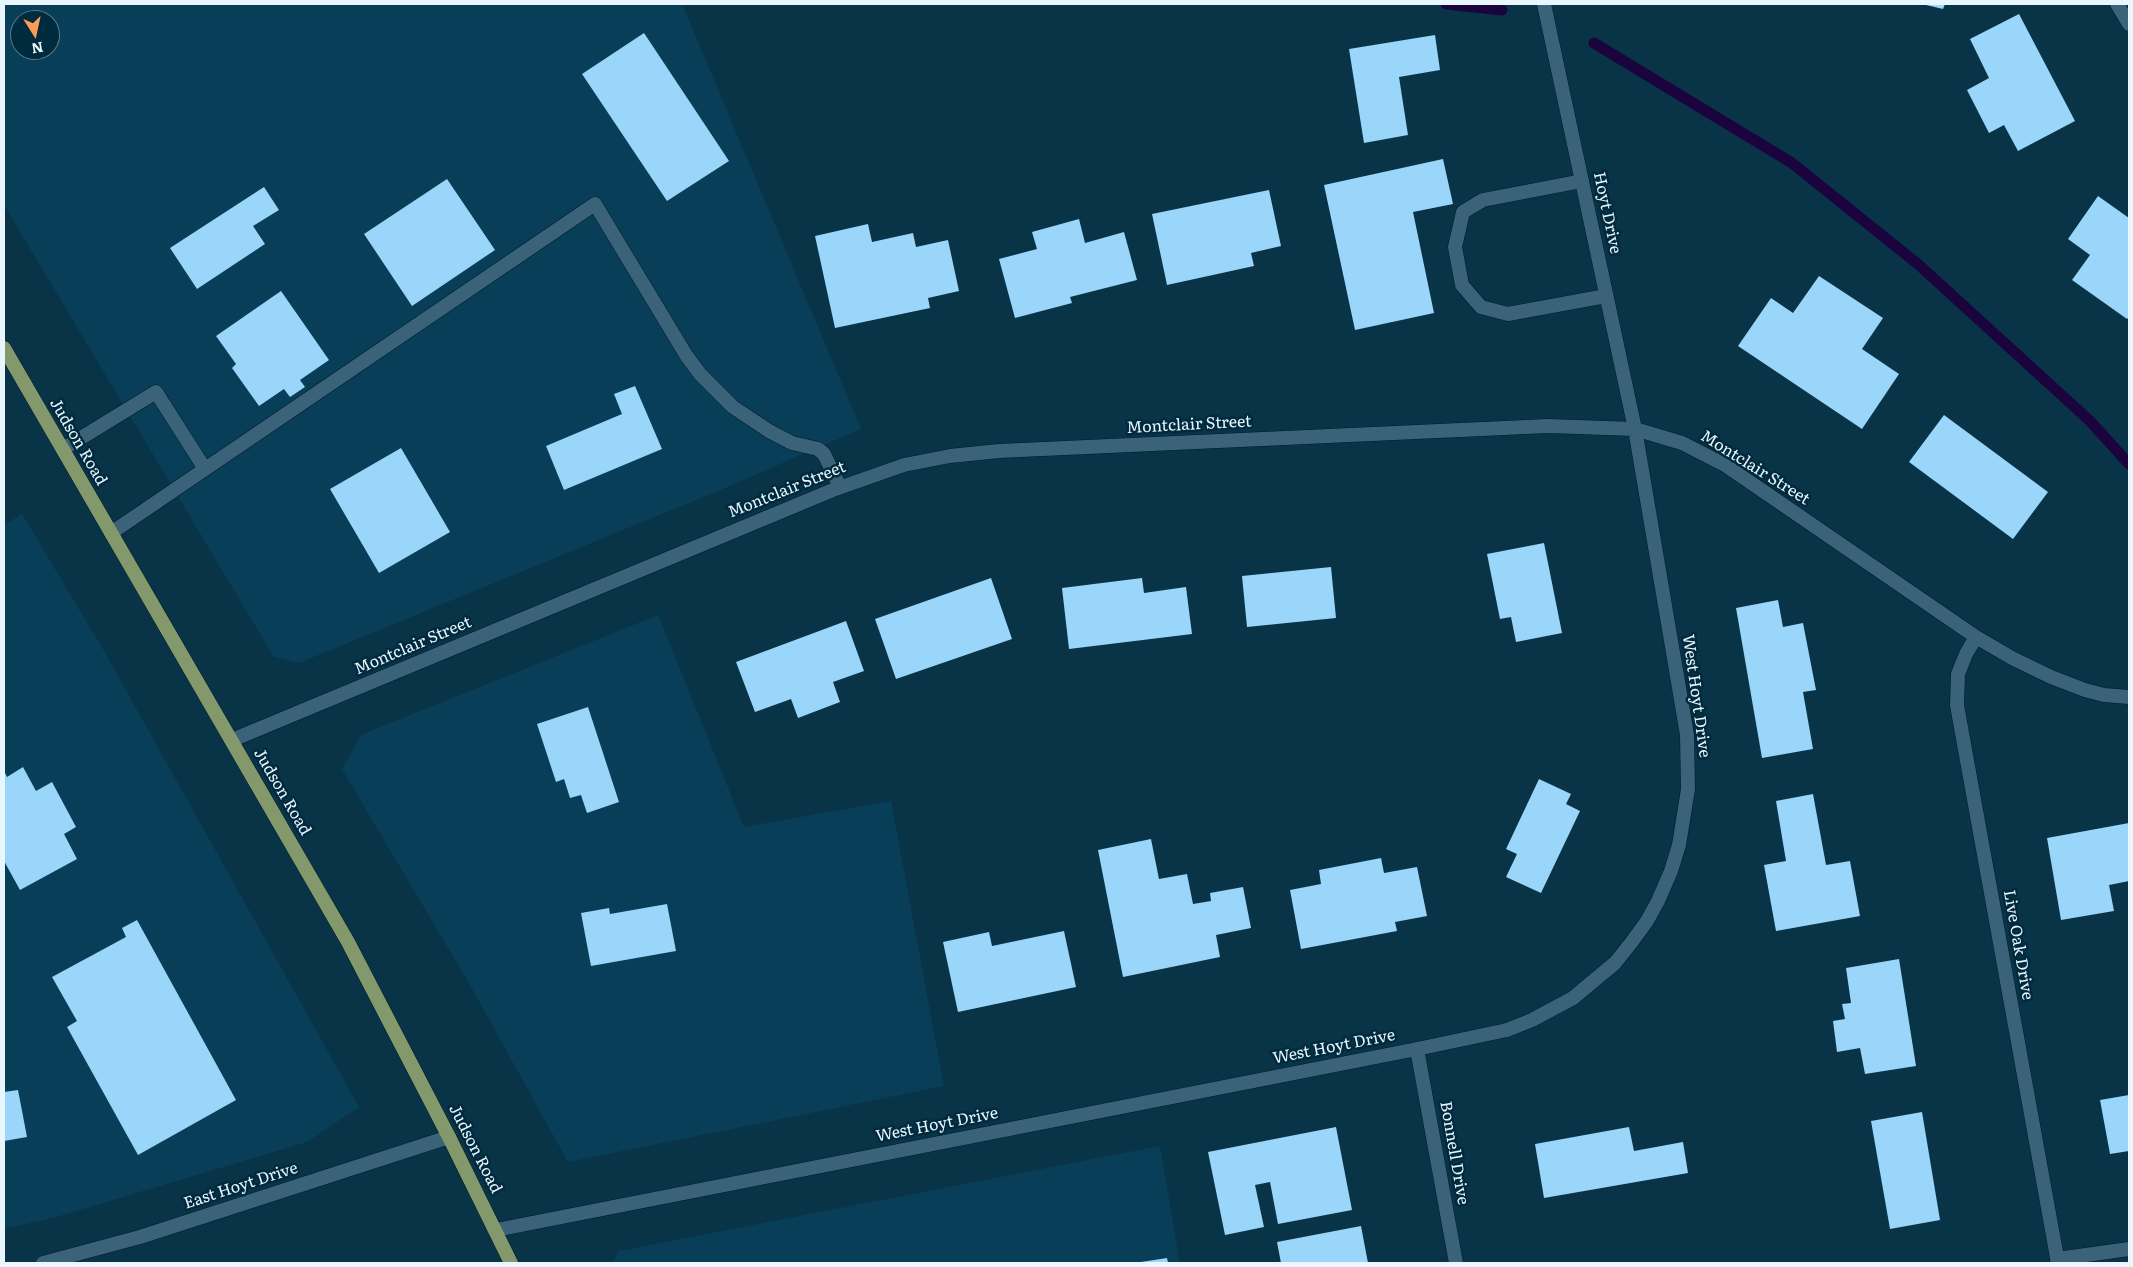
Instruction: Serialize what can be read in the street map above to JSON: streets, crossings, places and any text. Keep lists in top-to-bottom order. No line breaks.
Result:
{"streets":{"main road":["Judson Road"],"street":["Hoyt Drive","Montclair Street","West Hoyt Drive","Live Oak Drive","Bonnell Drive","East Hoyt Drive"]},"crossings":[["Hoyt Drive","Montclair Street"],["Hoyt Drive","West Hoyt Drive"],["Montclair Street","Judson Road"],["Montclair Street","West Hoyt Drive"],["Montclair Street","Live Oak Drive"],["Judson Road","West Hoyt Drive"],["Judson Road","East Hoyt Drive"],["West Hoyt Drive","Bonnell Drive"]],"north":"bottom"}
